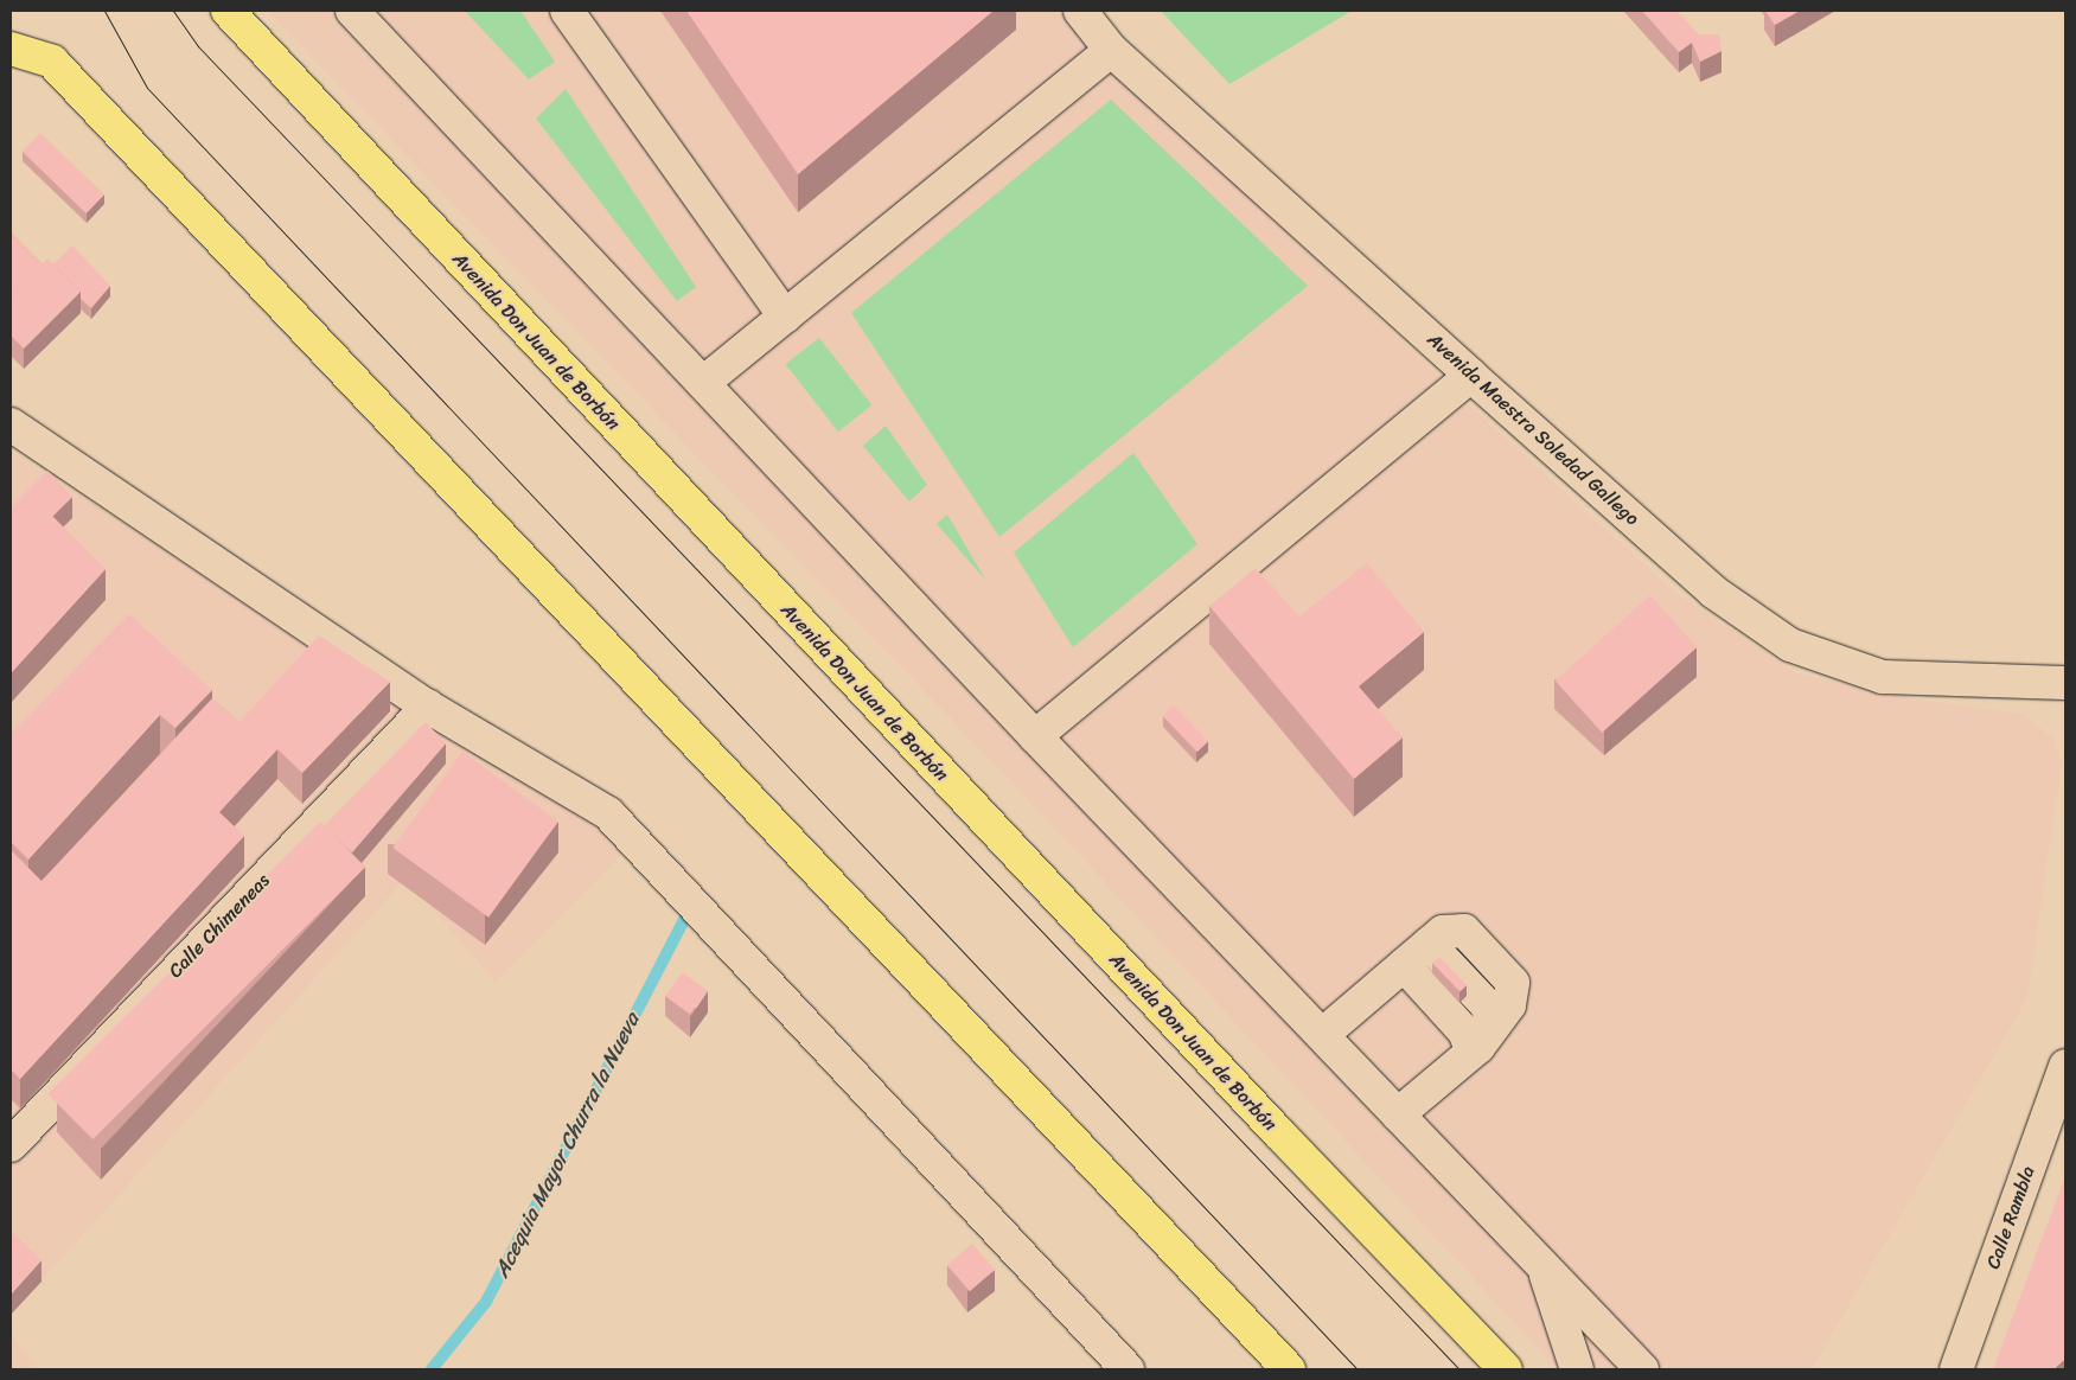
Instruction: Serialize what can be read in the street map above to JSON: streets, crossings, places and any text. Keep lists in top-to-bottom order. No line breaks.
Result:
{"streets":{"main road":["Avenida Don Juan de Borbón"],"street":["Avenida Maestra Soledad Gallego","Calle Chimeneas","Calle Rambla"]},"water":["Acequia Mayor Churra la Nueva"]}
